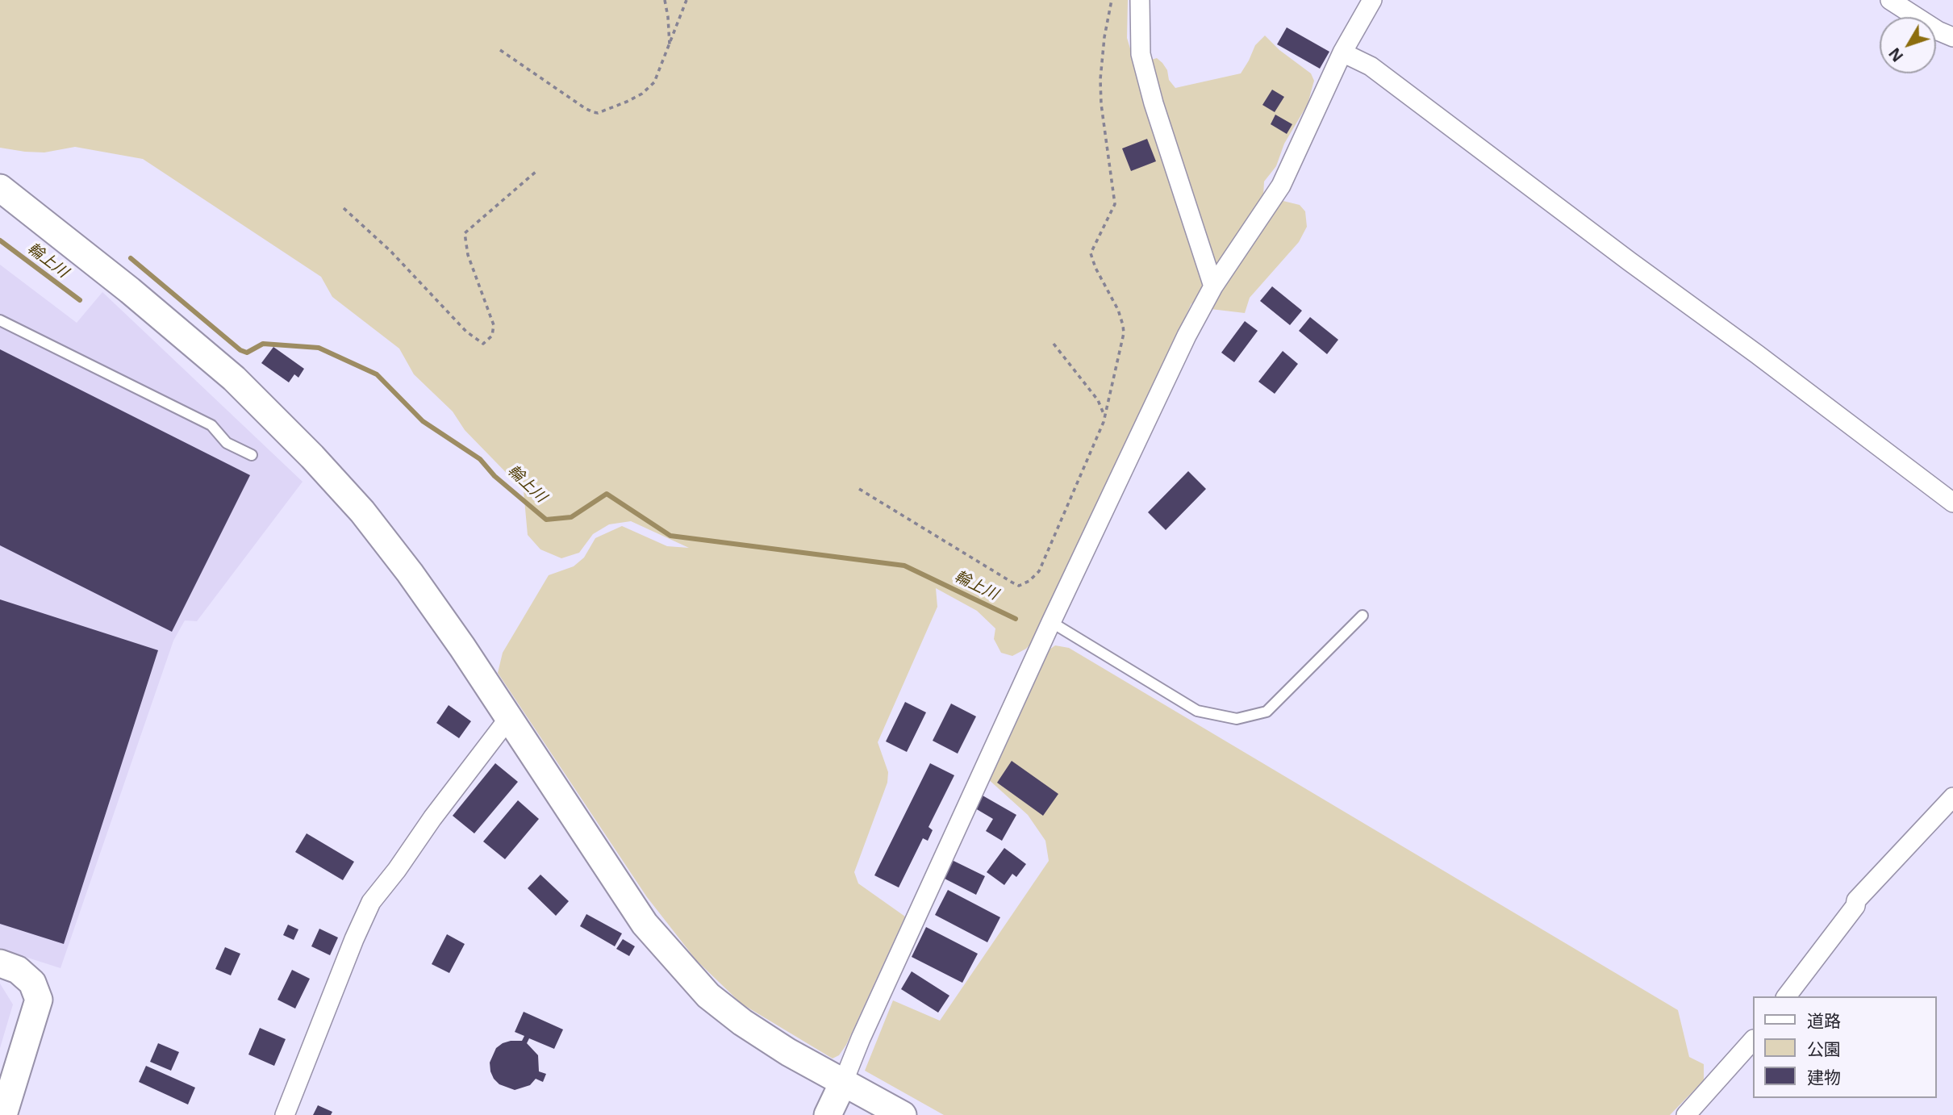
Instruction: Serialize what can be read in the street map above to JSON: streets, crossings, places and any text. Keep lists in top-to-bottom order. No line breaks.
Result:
{"water":["輪上川"],"legend":["道路","公園","建物"],"north":"bottom left"}
